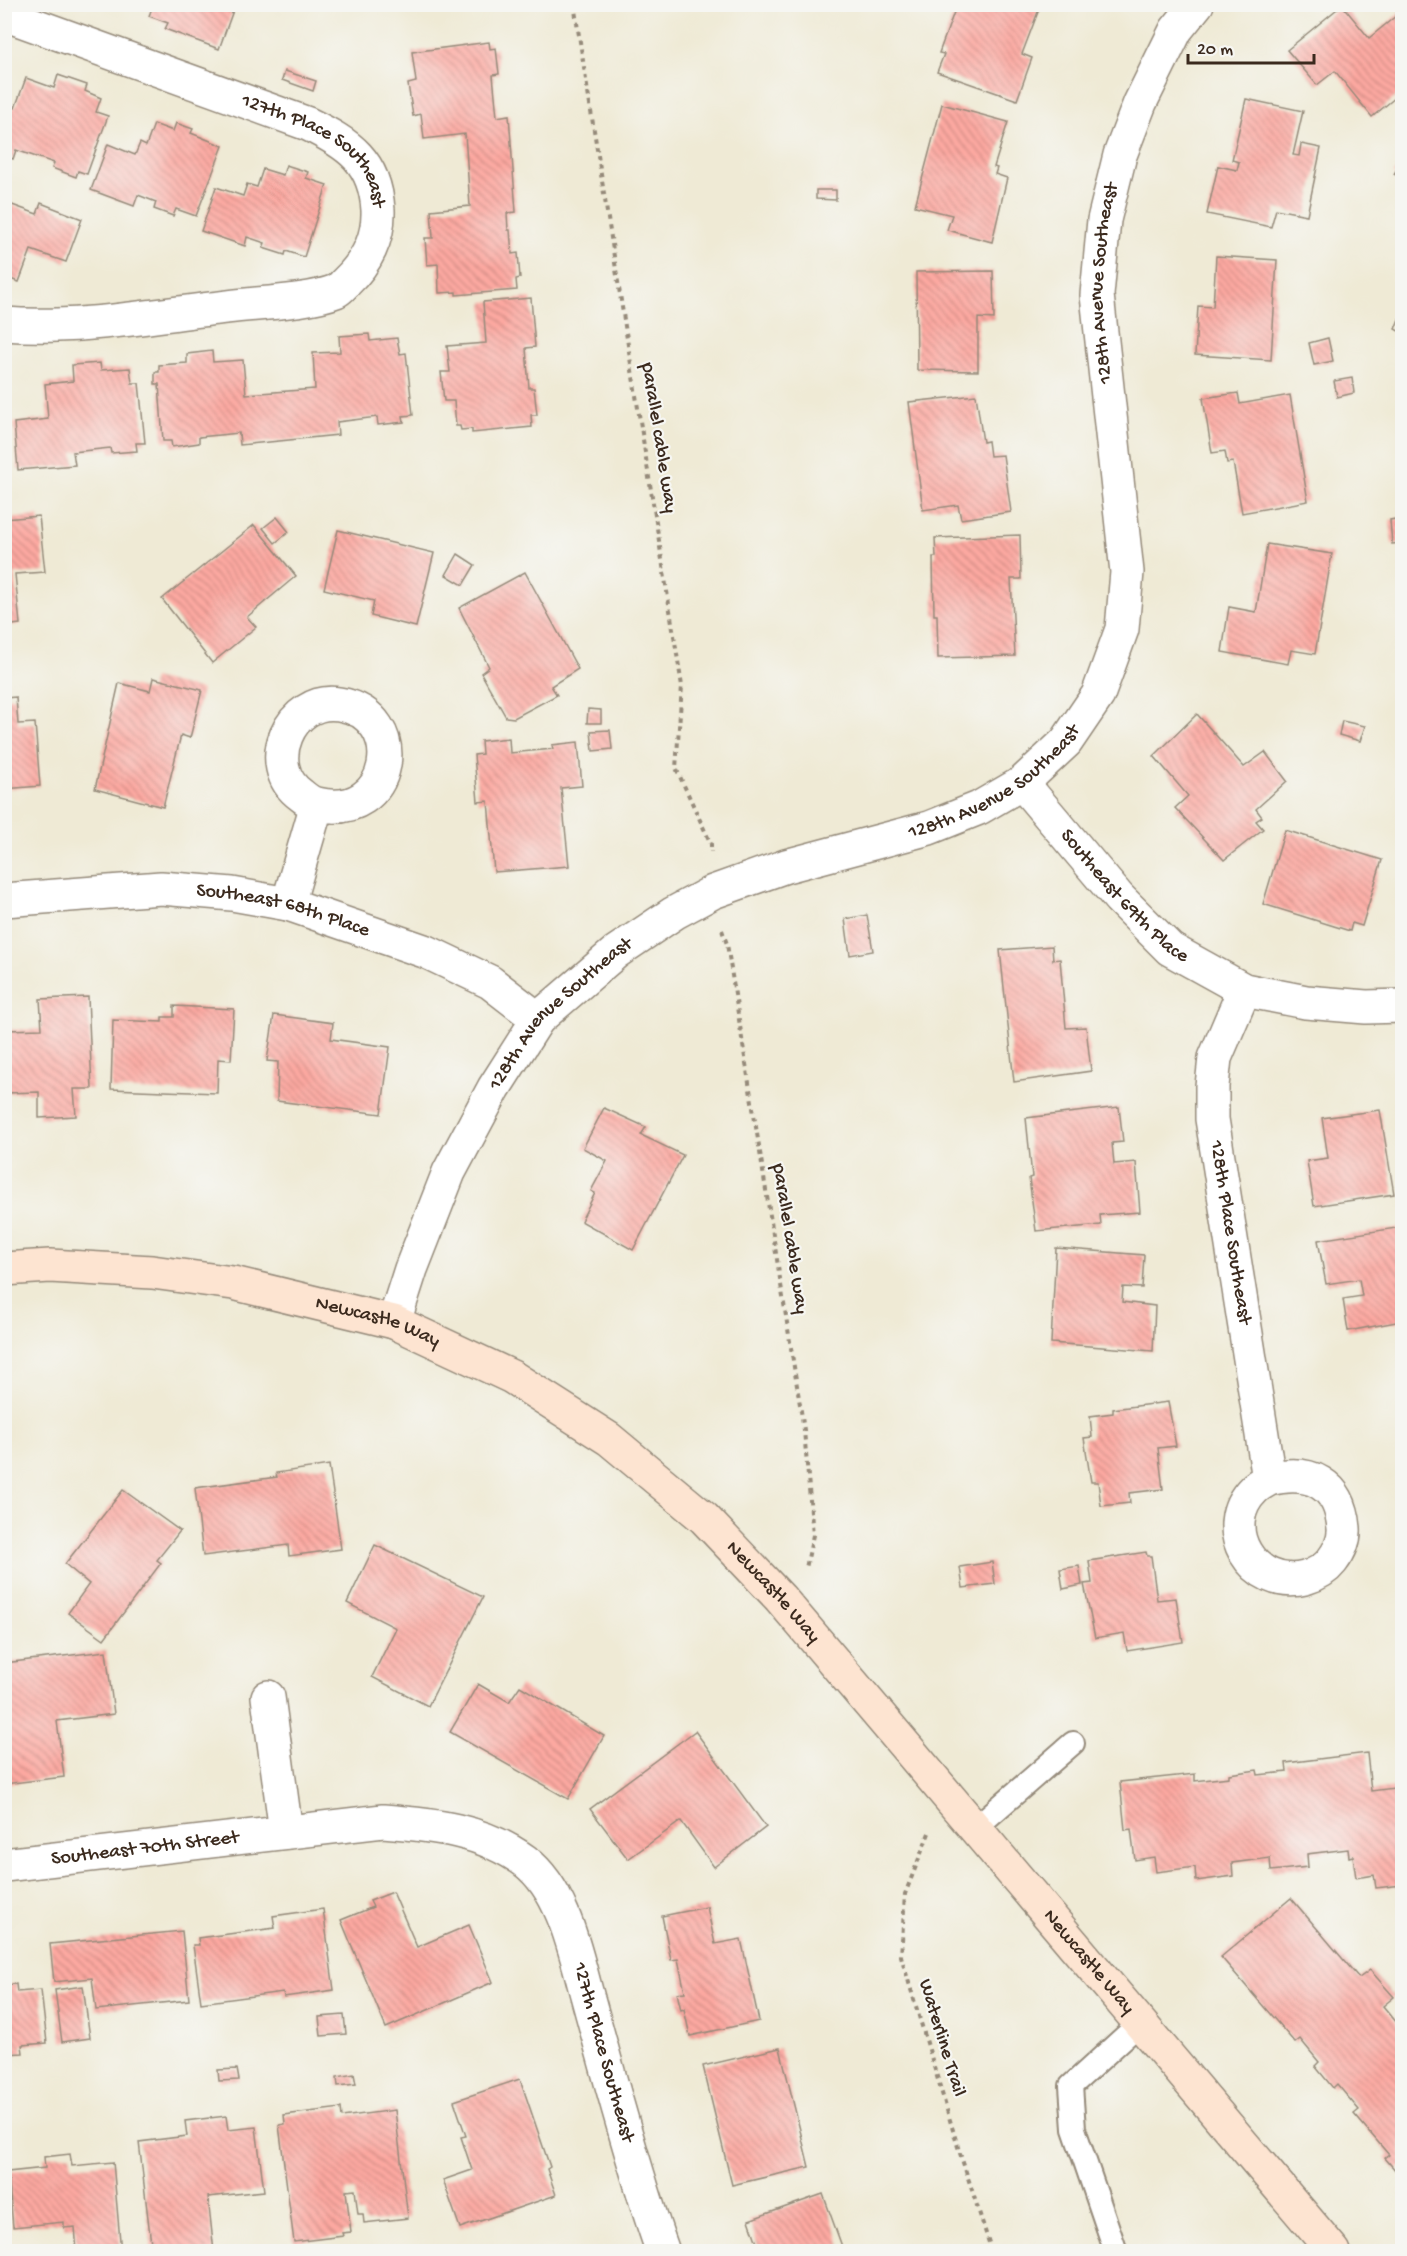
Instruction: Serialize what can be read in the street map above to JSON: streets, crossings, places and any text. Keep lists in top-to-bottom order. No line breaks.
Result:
{"streets":{"main road":["Newcastle Way"],"street":["127th Place Southeast","128th Avenue Southeast","Southeast 69th Place","Southeast 68th Place","128th Place Southeast","Southeast 70th Street"],"path":["parallel cable way","Waterline Trail"]},"crossings":[["127th Place Southeast","Southeast 70th Street"],["128th Avenue Southeast","Southeast 69th Place"],["128th Avenue Southeast","Southeast 68th Place"],["128th Avenue Southeast","Newcastle Way"],["Southeast 69th Place","128th Place Southeast"]],"scale_bar":"20 m"}
